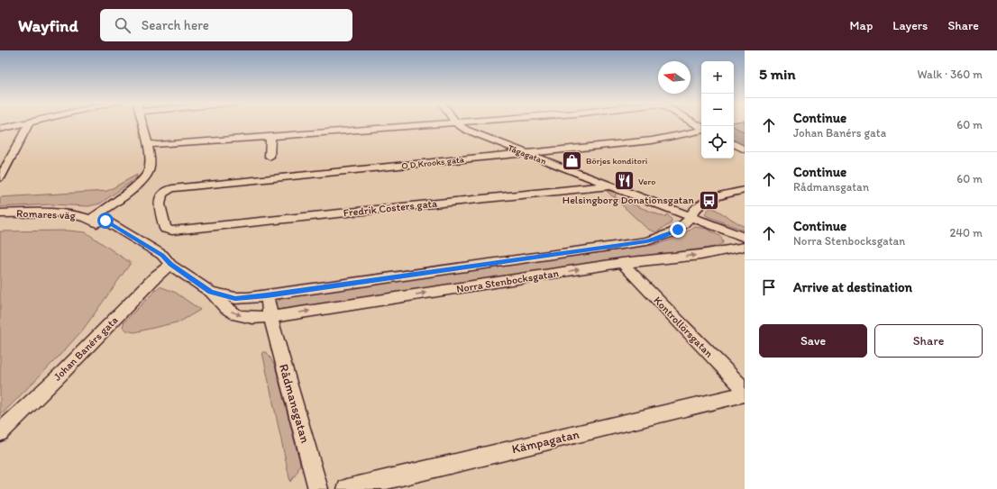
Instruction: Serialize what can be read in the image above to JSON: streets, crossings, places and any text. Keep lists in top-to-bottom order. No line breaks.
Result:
{"streets":{"street":["Tågagatan","O D Krooks gata","Fredrik Cösters gata","Romares väg","Norra Stenbocksgatan","Kontrollörsgatan","Johan Banérs gata","Rådmansgatan","Kämpagatan"]},"crossings":[["Tågagatan","O D Krooks gata"],["Tågagatan","Fredrik Cösters gata"],["Tågagatan","Norra Stenbocksgatan"],["O D Krooks gata","Fredrik Cösters gata"],["Norra Stenbocksgatan","Kontrollörsgatan"],["Norra Stenbocksgatan","Rådmansgatan"]],"places":{"shop":["Börjes konditori"],"restaurant":["Vero"],"bus stop":["Helsingborg Donationsgatan"]},"north":"left","page":{"header":"Wayfind","search":"Search here","nav":["Map","Layers","Share"],"heading":["5 min","Walk · 360 m"],"map_buttons":["+","−"],"list":[["Continue","Johan Banérs gata","60 m"],["Continue","Rådmansgatan","60 m"],["Continue","Norra Stenbocksgatan","240 m"],"Arrive at destination"],"buttons":["Save","Share"]}}
